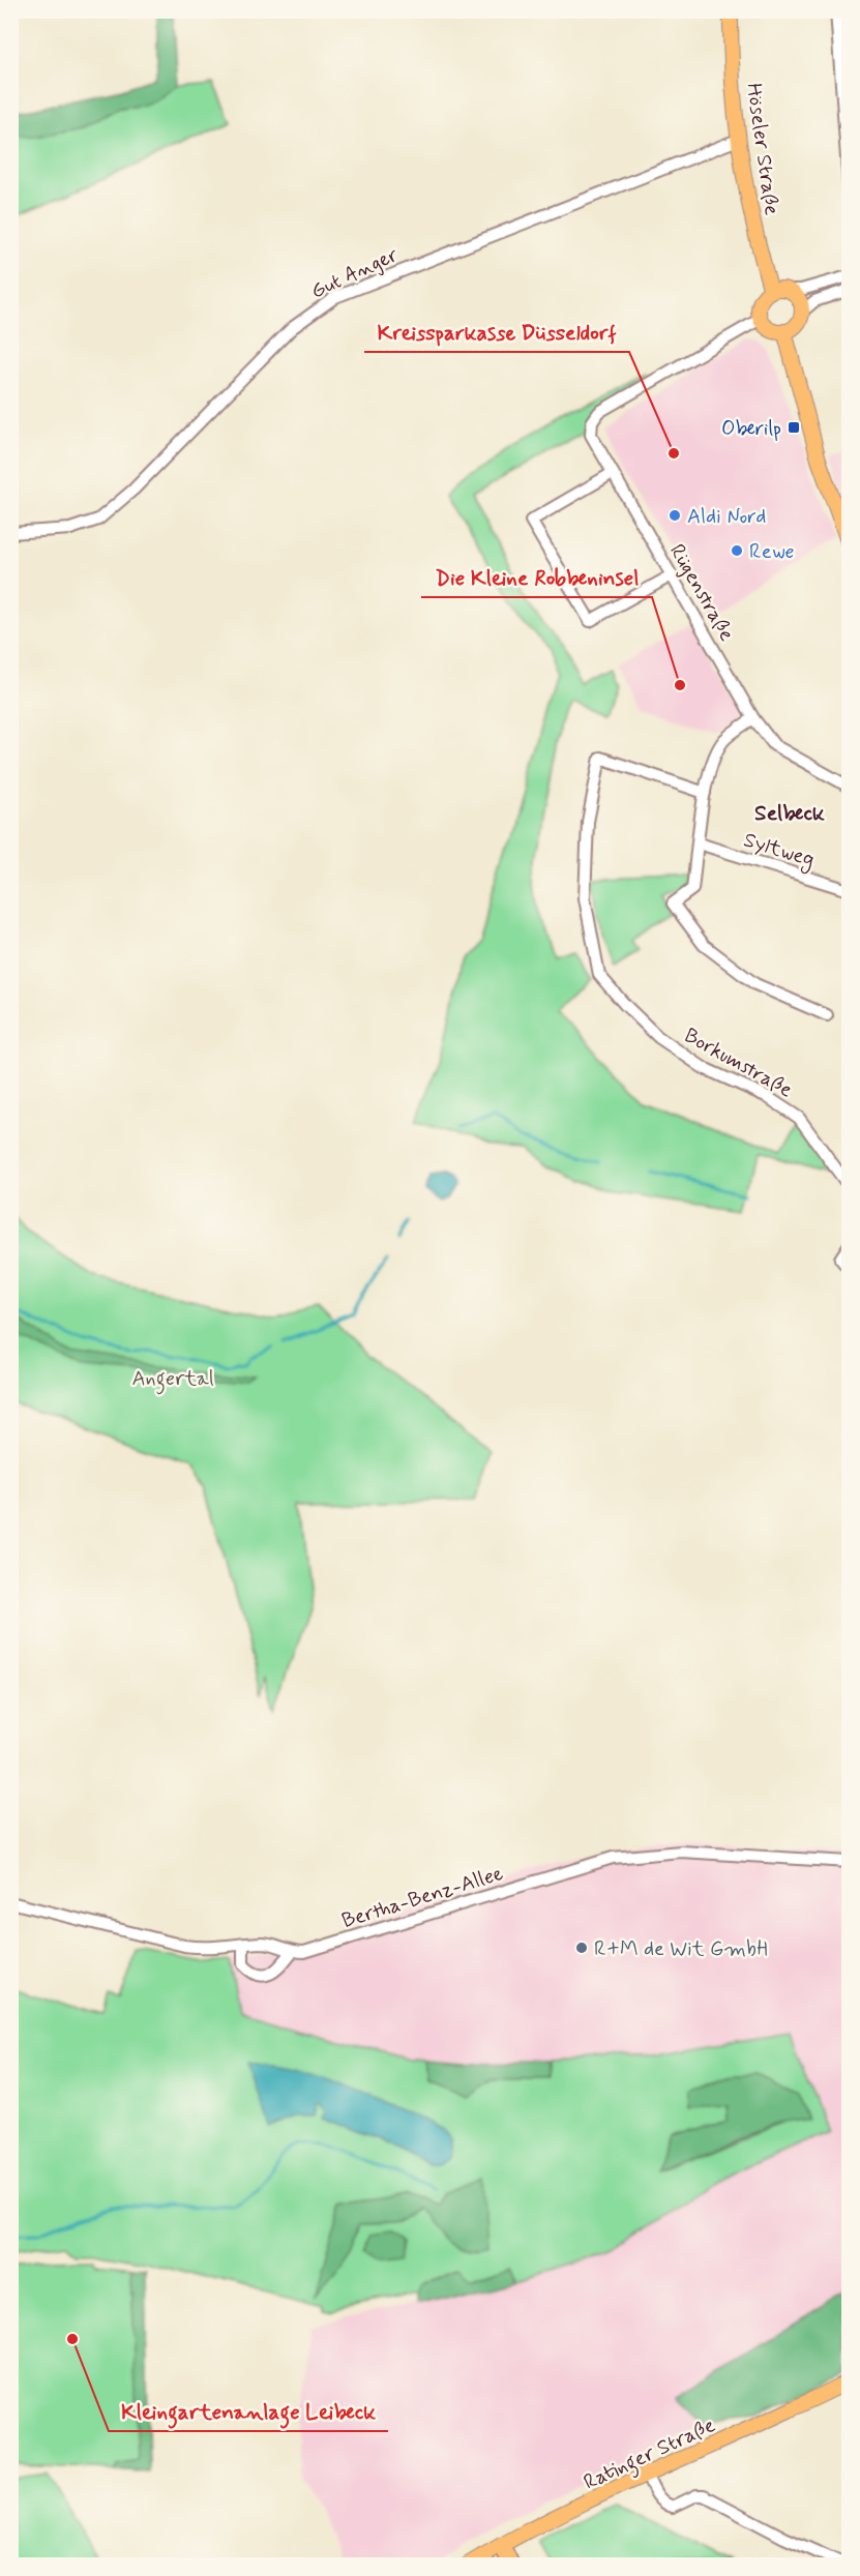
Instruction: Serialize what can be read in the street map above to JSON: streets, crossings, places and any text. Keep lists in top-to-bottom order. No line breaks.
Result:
{"streets":{"main road":["Höseler Straße","Ratinger Straße"],"street":["Gut Anger","Rügenstraße","Syltweg","Borkumstraße","Bertha-Benz-Allee"]},"crossings":[["Höseler Straße","Gut Anger"],["Höseler Straße","Rügenstraße"]],"districts":["Selbeck"],"parks":["Angertal"],"places":{"transit":["Oberilp"],"other":["Kreissparkasse Düsseldorf","Aldi Nord","Rewe","Die Kleine Robbeninsel","R+M de Wit GmbH","Kleingartenanlage Leibeck"]}}
